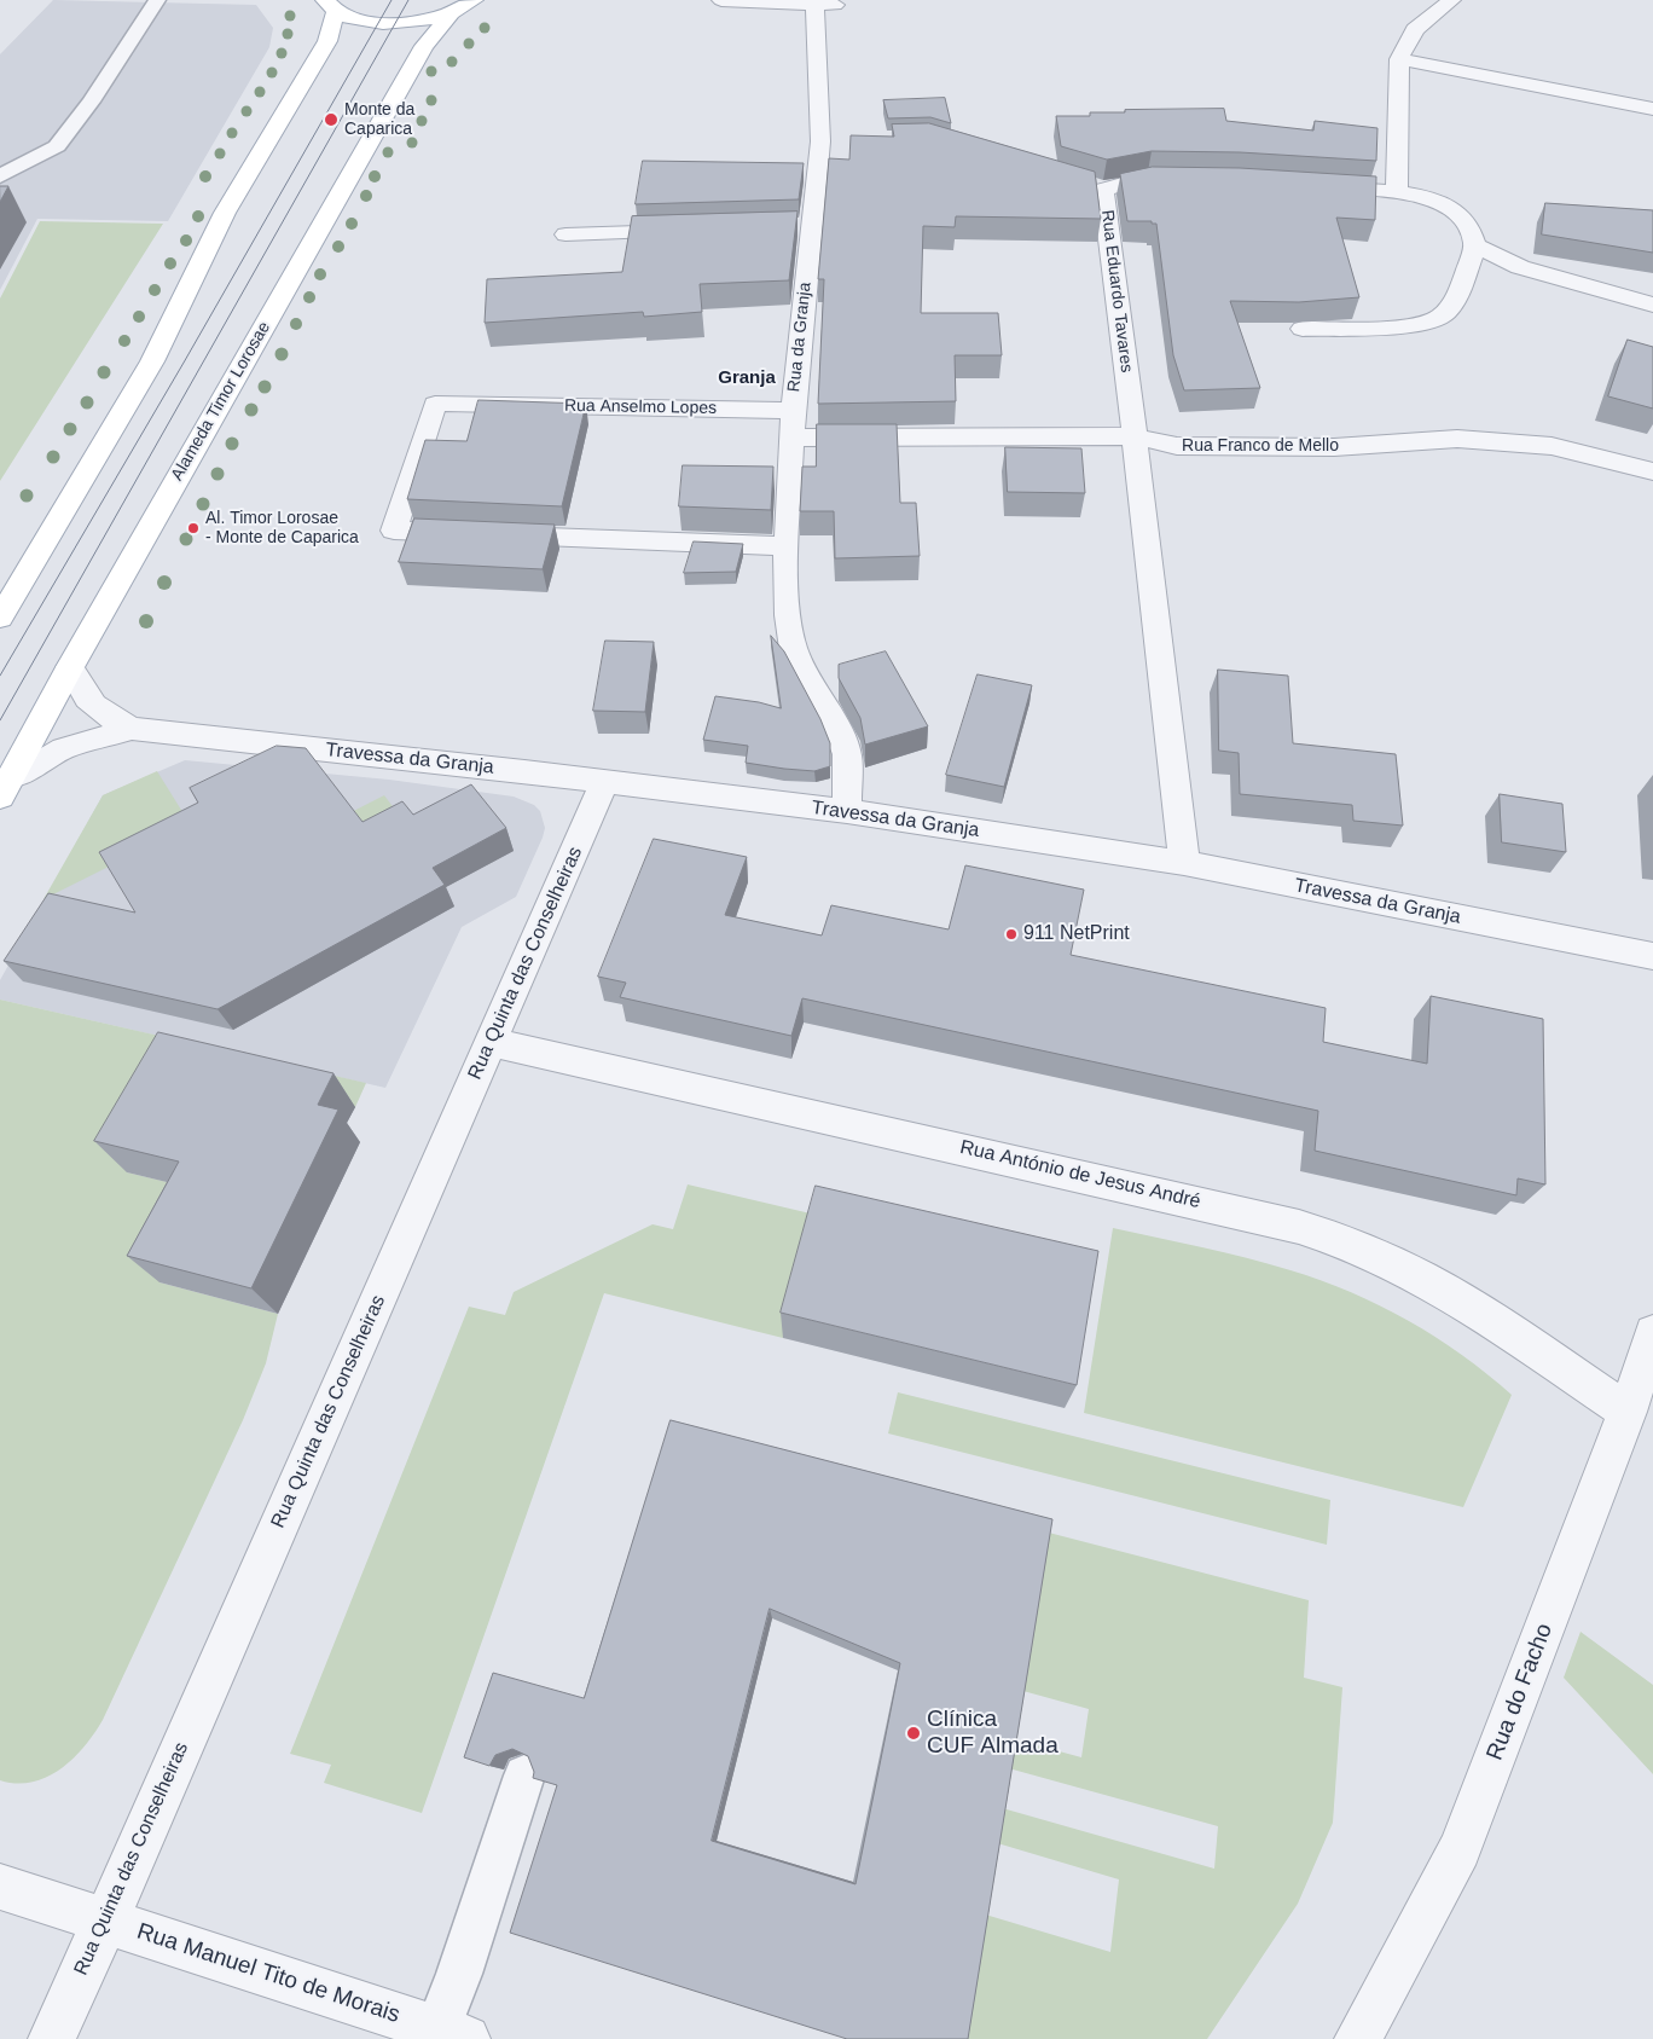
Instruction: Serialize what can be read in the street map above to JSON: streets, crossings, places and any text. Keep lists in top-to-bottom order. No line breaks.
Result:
{"streets":{"main road":["Alameda Timor Lorosae"],"street":["Rua Eduardo Tavares","Rua da Granja","Rua Anselmo Lopes","Rua Franco de Mello","Travessa da Granja","Rua Quinta das Conselheiras","Rua António de Jesus André","Rua do Facho","Rua Manuel Tito de Morais"]},"crossings":[["Rua Eduardo Tavares","Rua Franco de Mello"],["Rua Eduardo Tavares","Travessa da Granja"],["Rua da Granja","Rua Anselmo Lopes"],["Rua da Granja","Rua Franco de Mello"],["Rua da Granja","Travessa da Granja"],["Alameda Timor Lorosae","Travessa da Granja"],["Travessa da Granja","Rua Quinta das Conselheiras"],["Rua Quinta das Conselheiras","Rua António de Jesus André"],["Rua Quinta das Conselheiras","Rua Manuel Tito de Morais"],["Rua António de Jesus André","Rua do Facho"]],"districts":["Granja"],"places":["Monte da Caparica","Al. Timor Lorosae - Monte de Caparica","911 NetPrint","Clínica CUF Almada"]}
